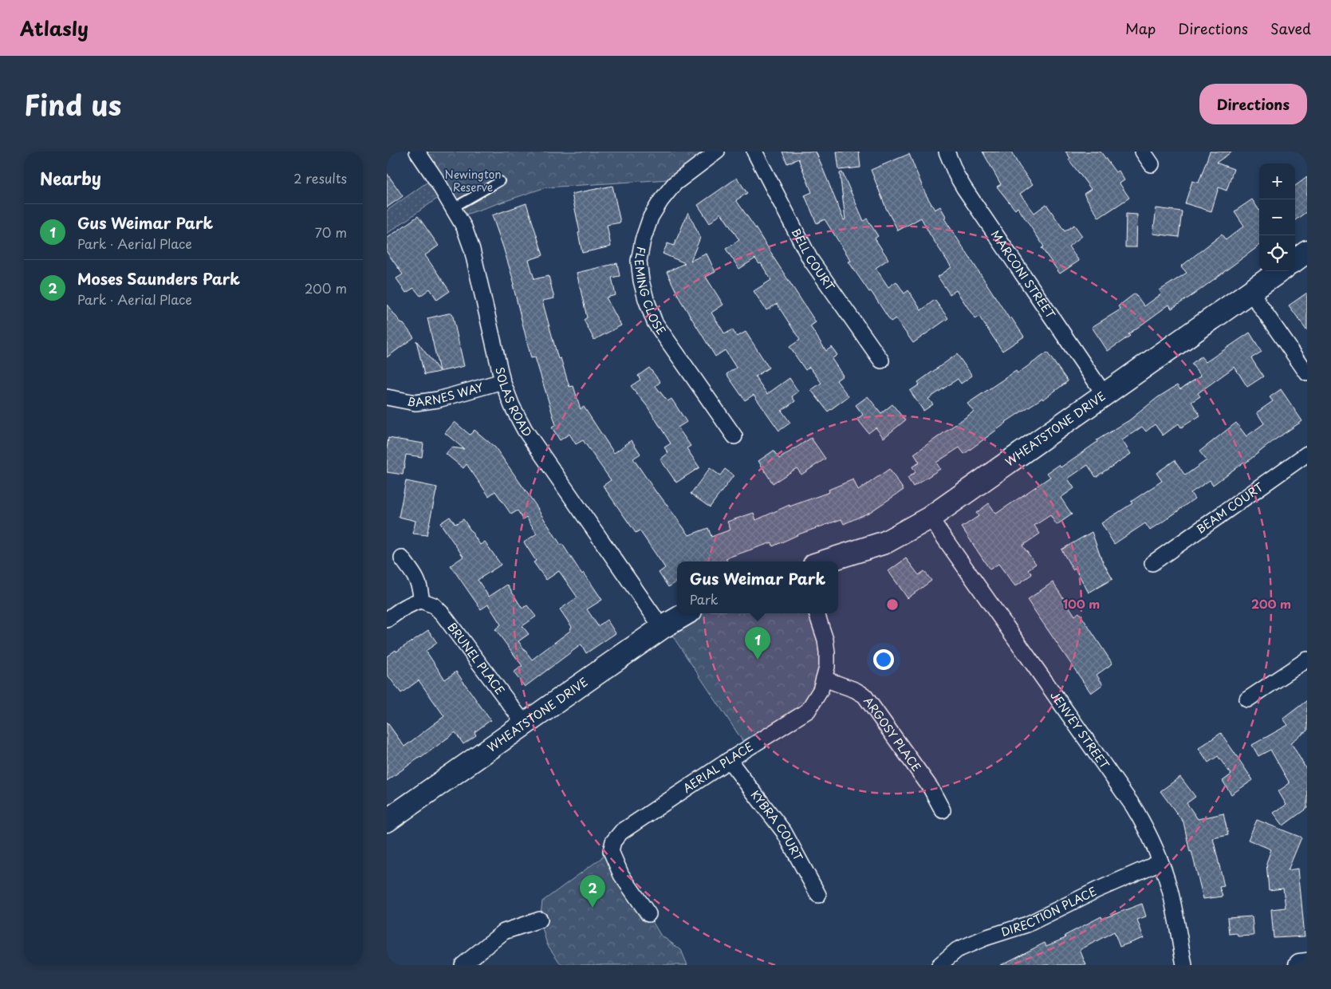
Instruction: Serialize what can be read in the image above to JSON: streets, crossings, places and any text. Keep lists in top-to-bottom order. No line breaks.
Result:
{"streets":{"street":["BELL COURT","MARCONI STREET","FLEMING CLOSE","BARNES WAY","SOLAS ROAD","WHEATSTONE DRIVE","BEAM COURT","BRUNEL PLACE","JENVEY STREET","ARGOSY PLACE","AERIAL PLACE","KYBRA COURT","DIRECTION PLACE"]},"crossings":[["MARCONI STREET","WHEATSTONE DRIVE"],["BARNES WAY","SOLAS ROAD"],["SOLAS ROAD","WHEATSTONE DRIVE"],["WHEATSTONE DRIVE","BRUNEL PLACE"],["WHEATSTONE DRIVE","JENVEY STREET"],["JENVEY STREET","DIRECTION PLACE"],["ARGOSY PLACE","AERIAL PLACE"],["AERIAL PLACE","KYBRA COURT"]],"parks":["Newington Reserve"],"page":{"header":"Atlasly","nav":["Map","Directions","Saved"],"title":"Find us","buttons":"Directions","heading":["Nearby","2 results"],"map_buttons":["+","−"],"list":[{"mark":"1","name":"Gus Weimar Park","note":"Park · Aerial Place","value":"70 m"},{"mark":"2","name":"Moses Saunders Park","note":"Park · Aerial Place","value":"200 m"}],"popup":["Gus Weimar Park","Park"],"pins":["1","2"]},"rings":["100 m","200 m"]}
